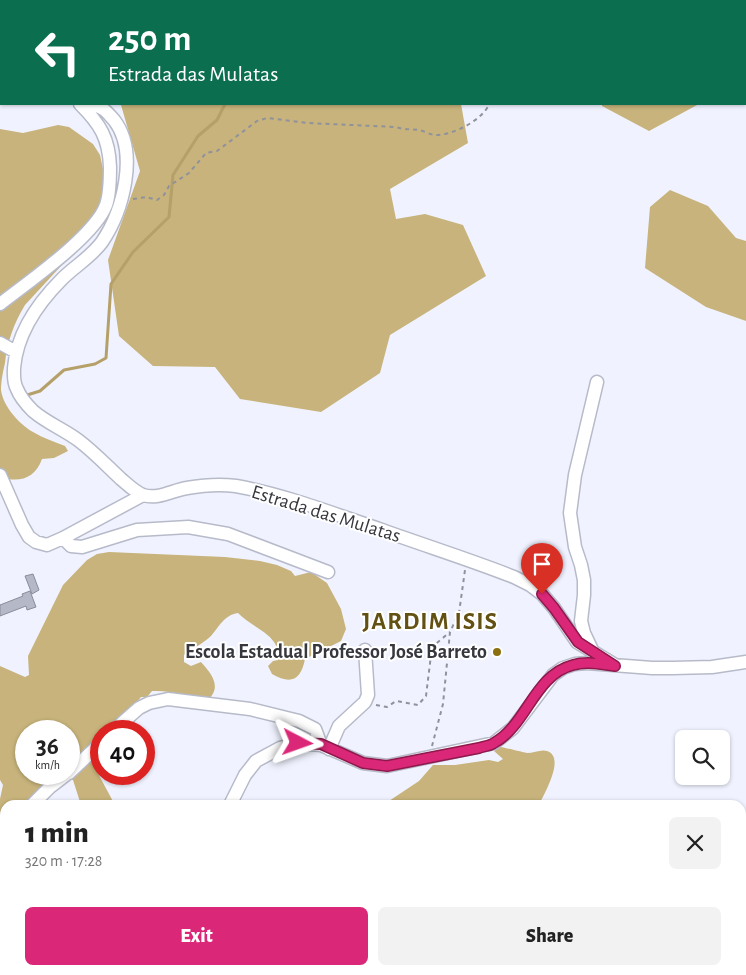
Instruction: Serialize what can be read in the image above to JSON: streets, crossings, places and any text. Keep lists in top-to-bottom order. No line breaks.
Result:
{"streets":{"street":["Estrada das Mulatas"]},"districts":["JARDIM ISIS"],"places":["Escola Estadual Professor José Barreto"],"page":{"turn":["250 m","Estrada das Mulatas"],"speed":"36 km/h","limit":"40","heading":["1 min","320 m · 17:28"],"buttons":["Exit","Share"]}}
